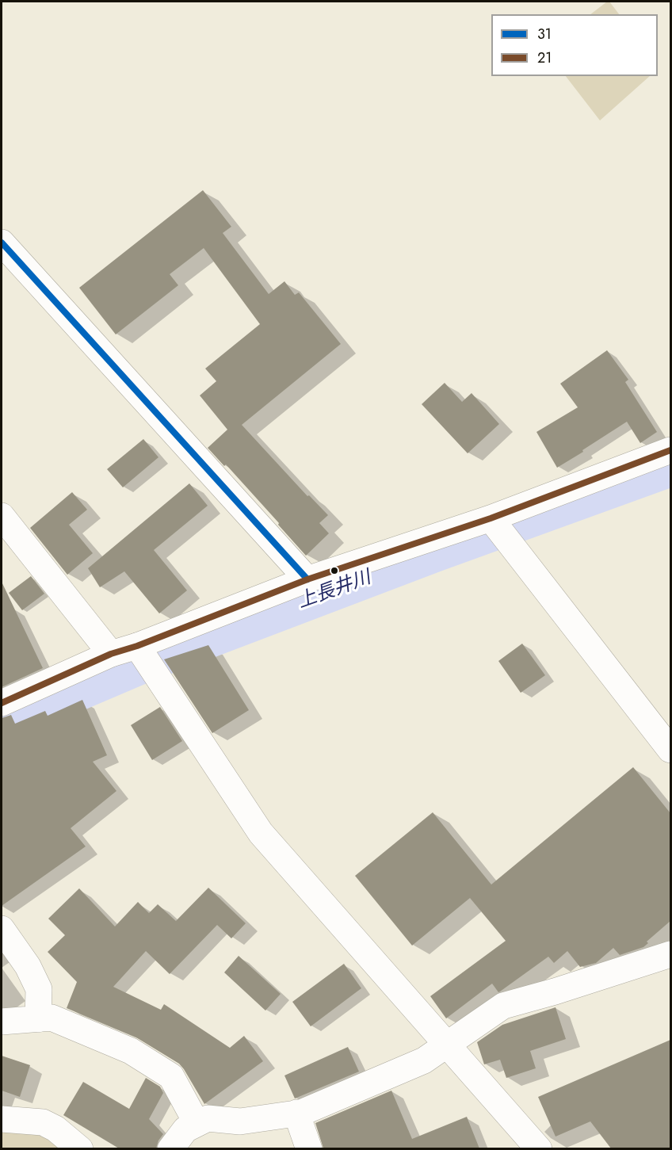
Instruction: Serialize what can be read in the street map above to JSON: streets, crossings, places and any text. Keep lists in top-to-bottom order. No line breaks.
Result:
{"water":["上長井川"],"lines":["transit line 31","transit line 21"],"legend":["31","21"]}
